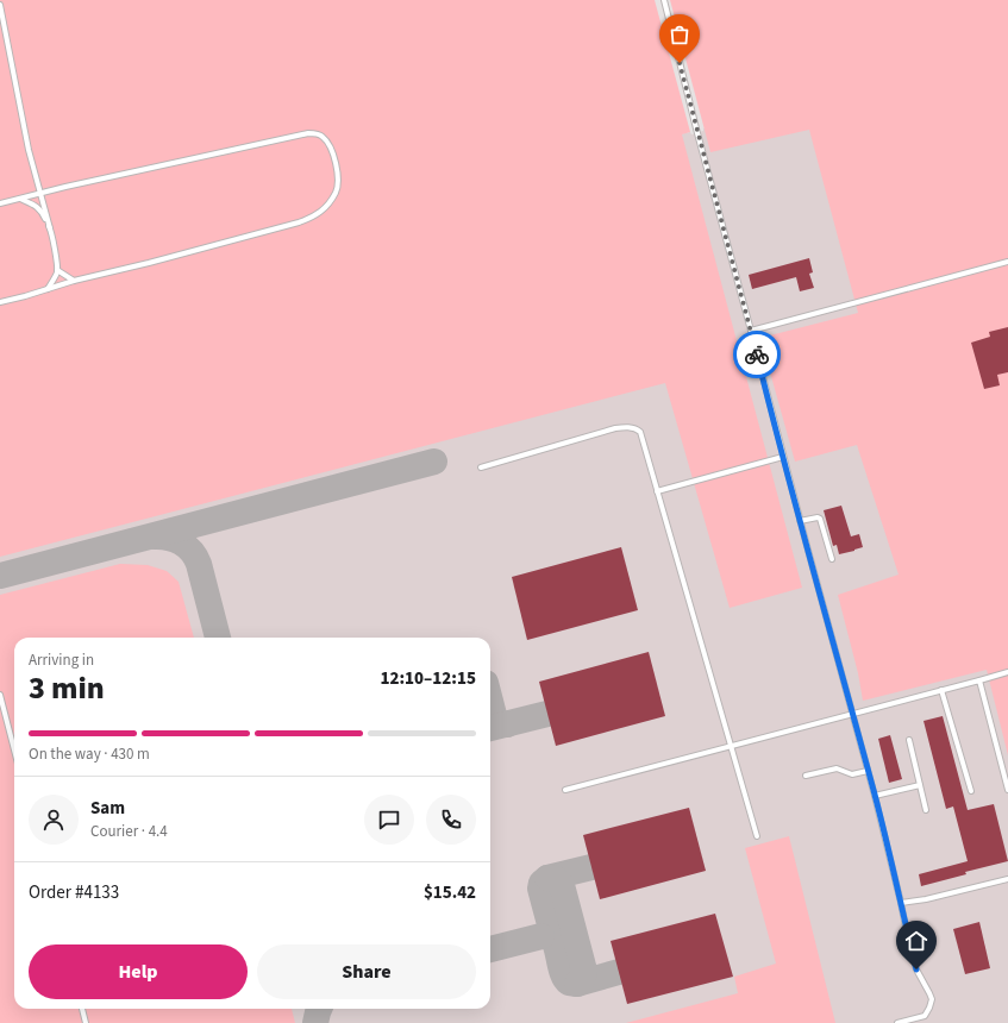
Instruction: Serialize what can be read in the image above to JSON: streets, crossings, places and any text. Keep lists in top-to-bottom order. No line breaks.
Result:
{"page":{"heading":["3 min","Arriving in","12:10–12:15"],"panel":["Sam","Courier · 4.4","Order #4133","$15.42"],"bar":"On the way · 430 m","buttons":["Help","Share"]}}
